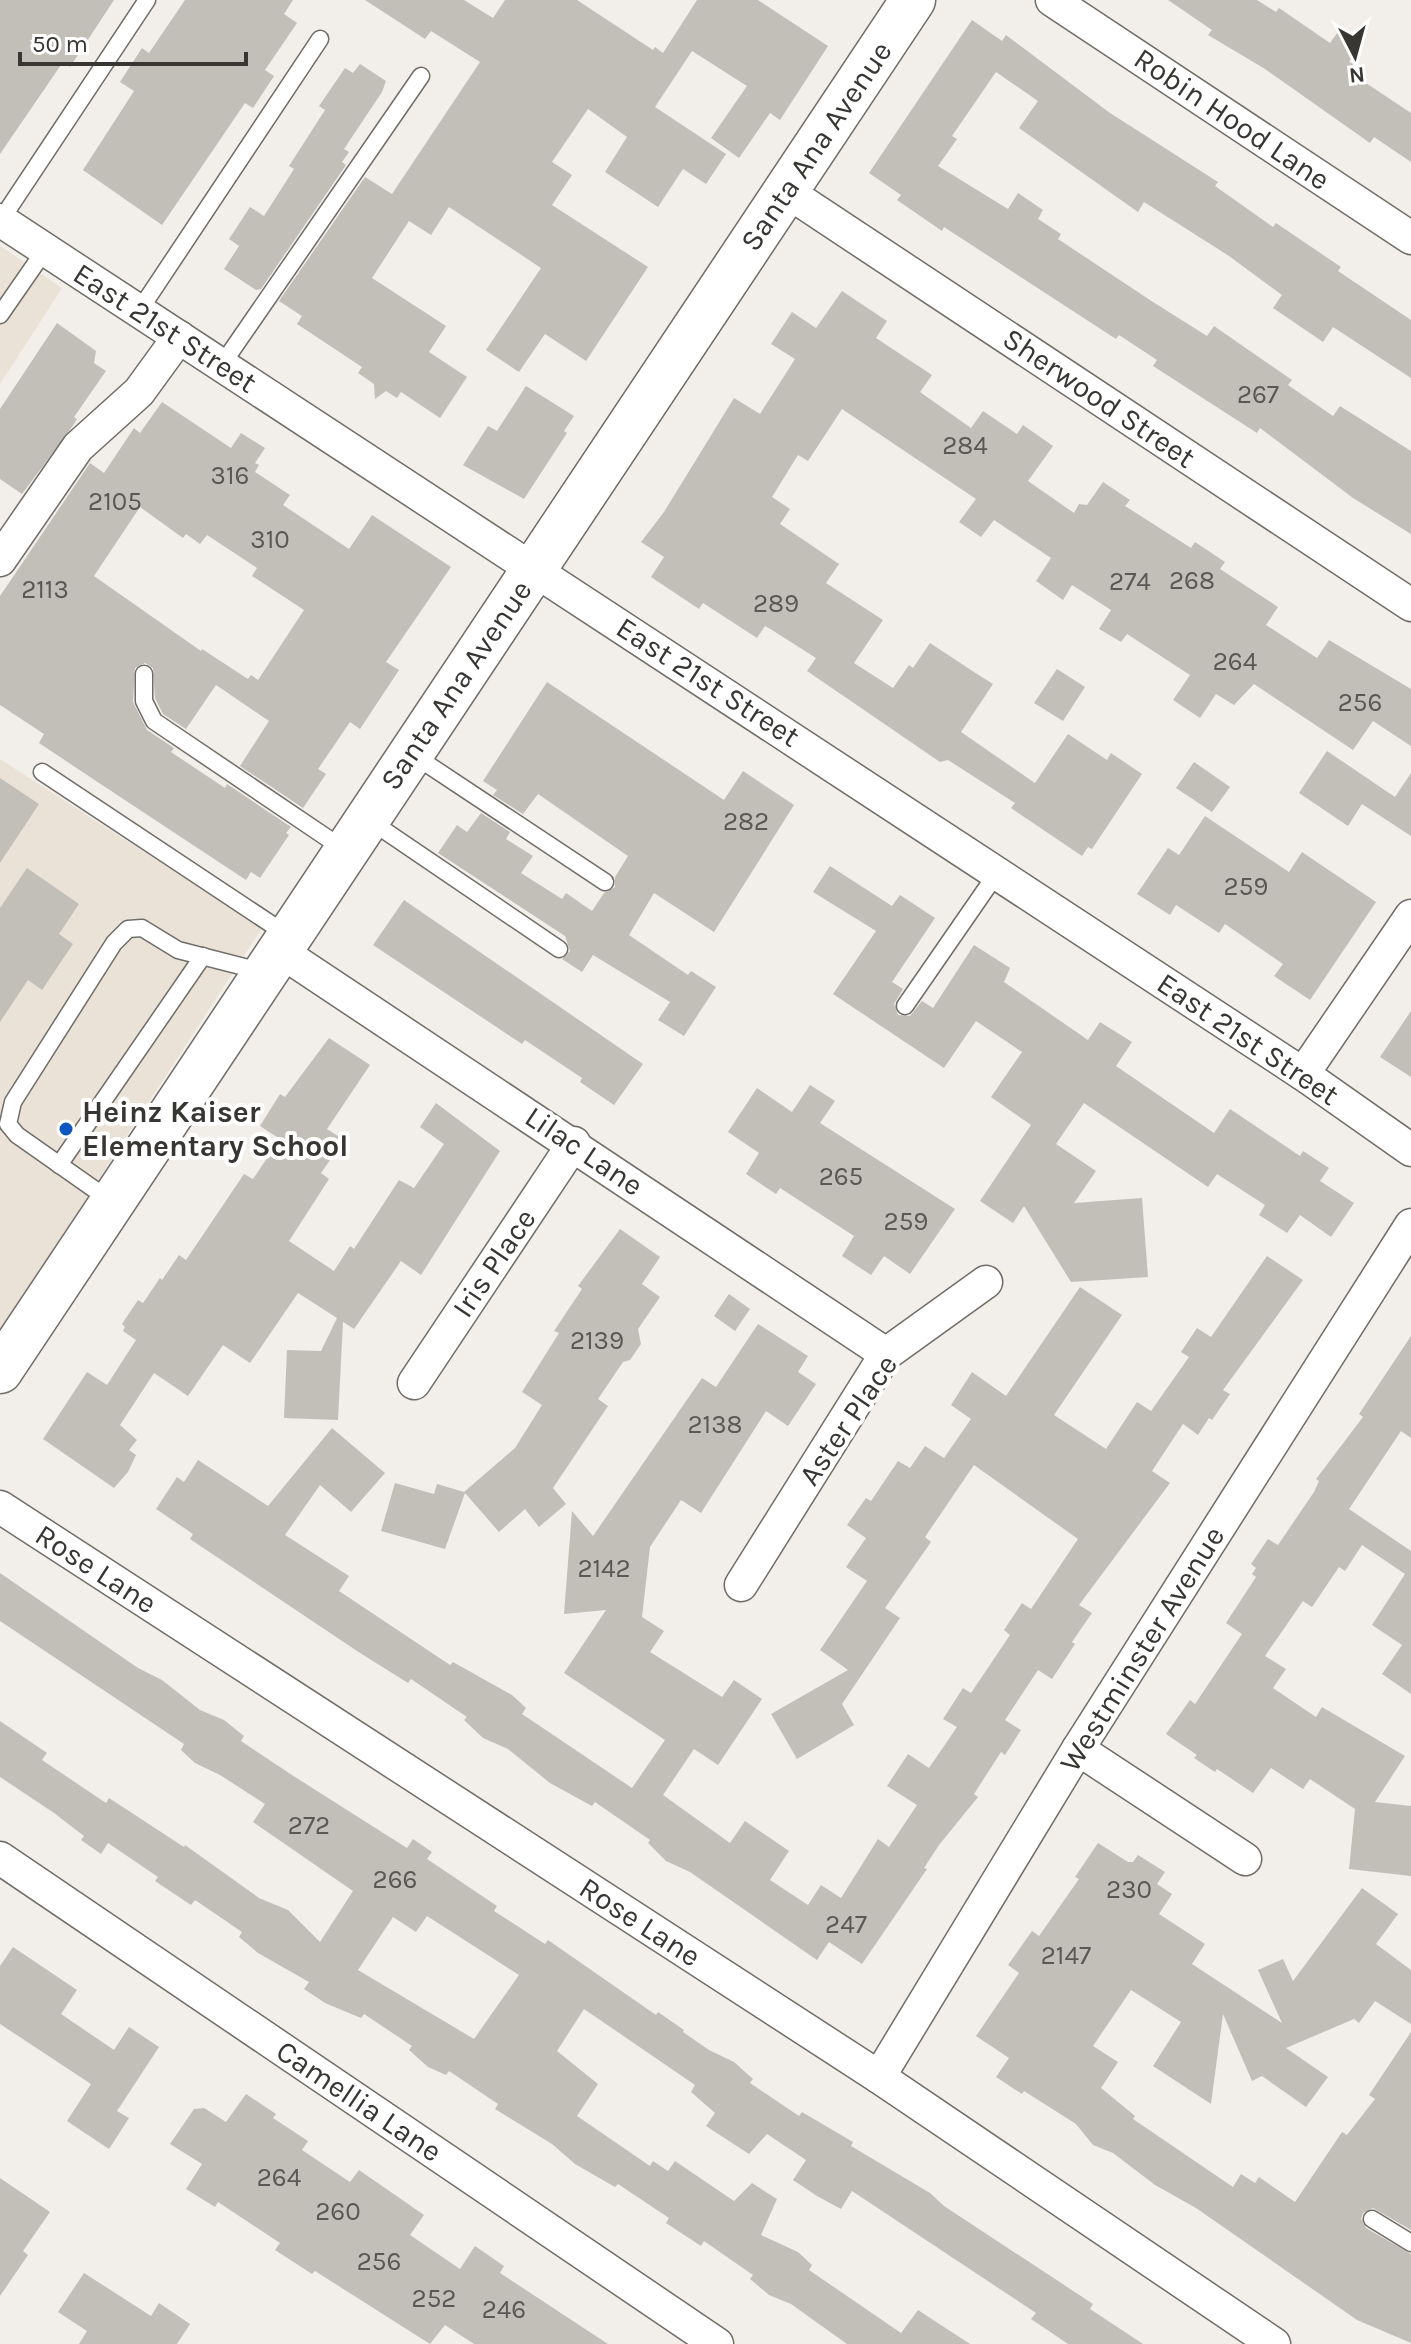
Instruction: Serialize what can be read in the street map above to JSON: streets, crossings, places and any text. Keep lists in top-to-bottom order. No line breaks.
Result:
{"streets":{"street":["Robin Hood Lane","Santa Ana Avenue","East 21st Street","Sherwood Street","Lilac Lane","Iris Place","Aster Place","Rose Lane","Westminster Avenue","Camellia Lane"]},"crossings":[["Santa Ana Avenue","East 21st Street"],["Santa Ana Avenue","Sherwood Street"],["Santa Ana Avenue","Lilac Lane"],["Lilac Lane","Iris Place"],["Lilac Lane","Aster Place"],["Rose Lane","Westminster Avenue"]],"places":["Heinz Kaiser Elementary School"],"house_numbers":["267","284","316","2105","310","268","274","2113","289","264","256","282","259","265","259","2139","2138","2142","272","266","230","247","2147","264","260","256","252","246"],"scale_bar":"50 m","north":"bottom"}
